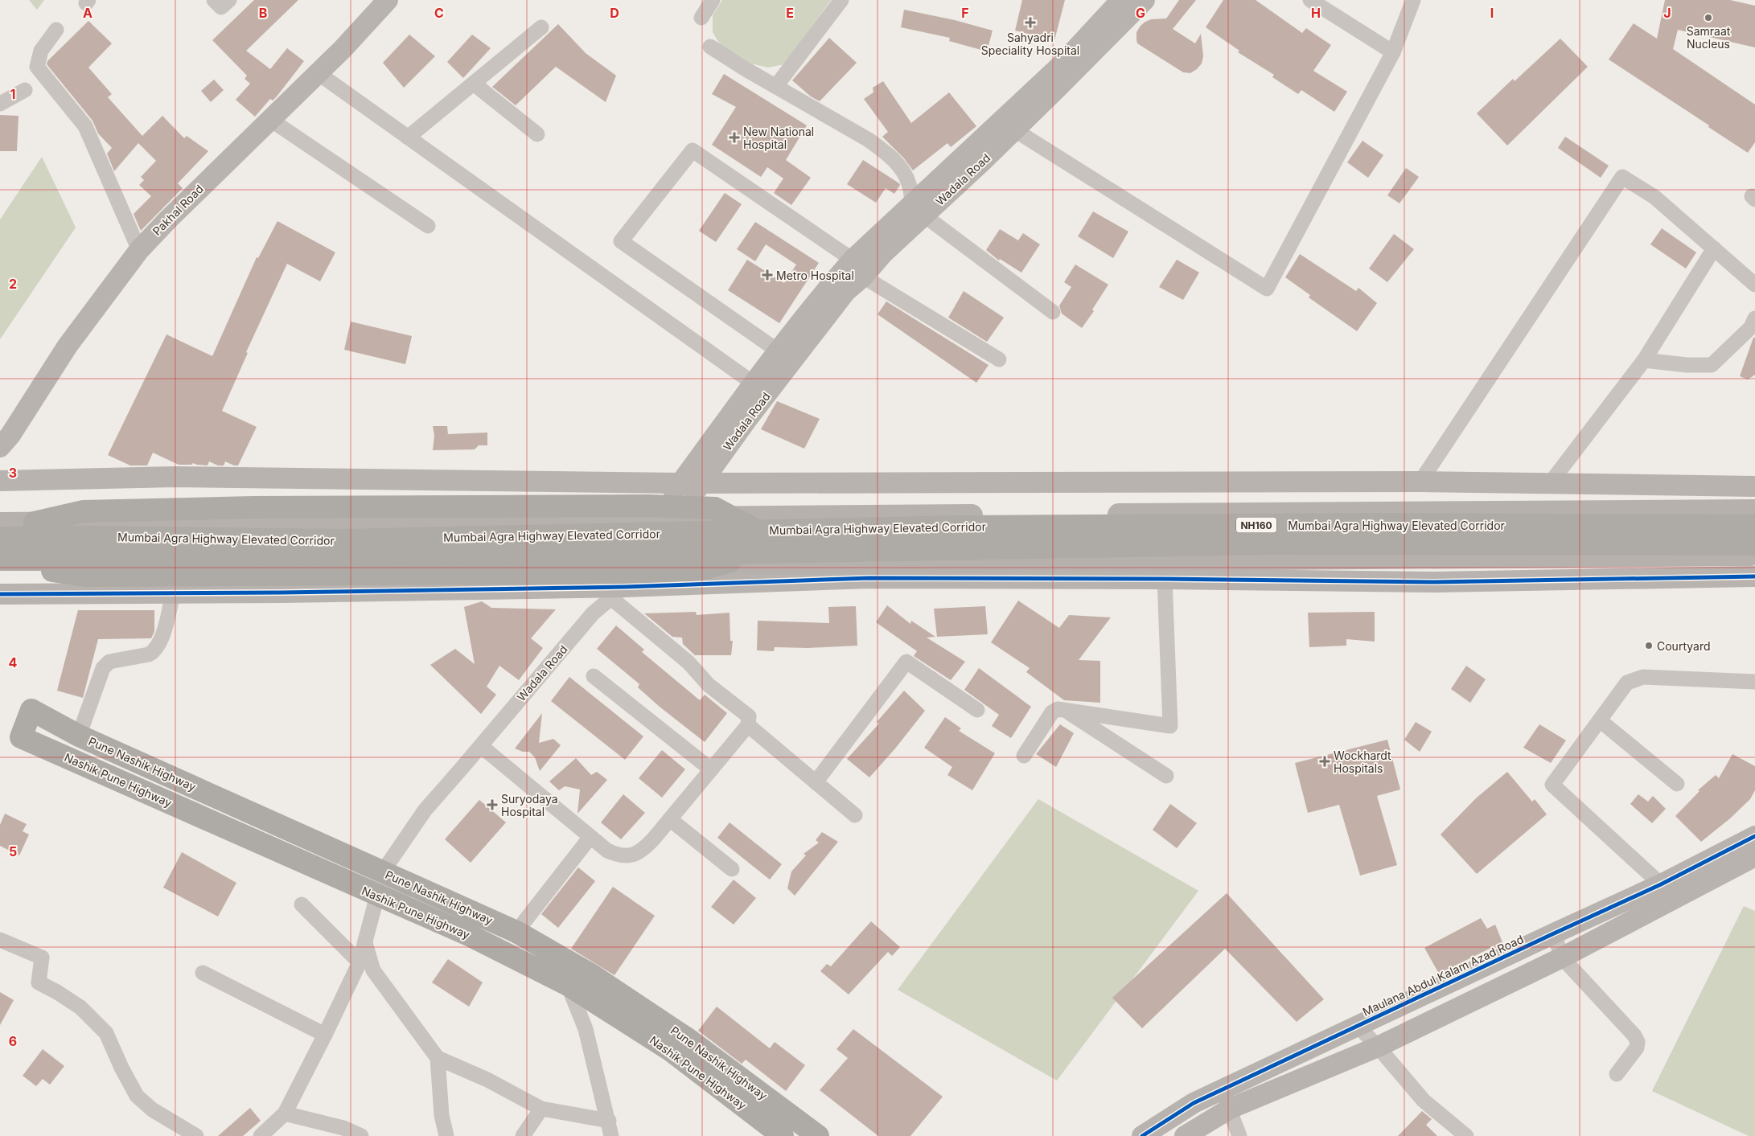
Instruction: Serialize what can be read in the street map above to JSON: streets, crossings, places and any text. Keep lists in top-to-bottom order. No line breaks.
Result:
{"streets":{"highway":["NH160","Mumbai Agra Highway Elevated Corridor","Pune Nashik Highway","Nashik Pune Highway"],"street":["Wadala Road","Pakhal Road","Maulana Abdul Kalam Azad Road"]},"crossings":[["Wadala Road","Pune Nashik Highway"],["Pune Nashik Highway","Nashik Pune Highway"]],"places":{"other":["Samraat Nucleus","Courtyard"],"health":["Sahyadri Speciality Hospital","New National Hospital","Metro Hospital","Wockhardt Hospitals","Suryodaya Hospital"]},"grid":{"columns":["A","B","C","D","E","F","G","H","I","J"],"rows":["1","2","3","4","5","6"]}}
